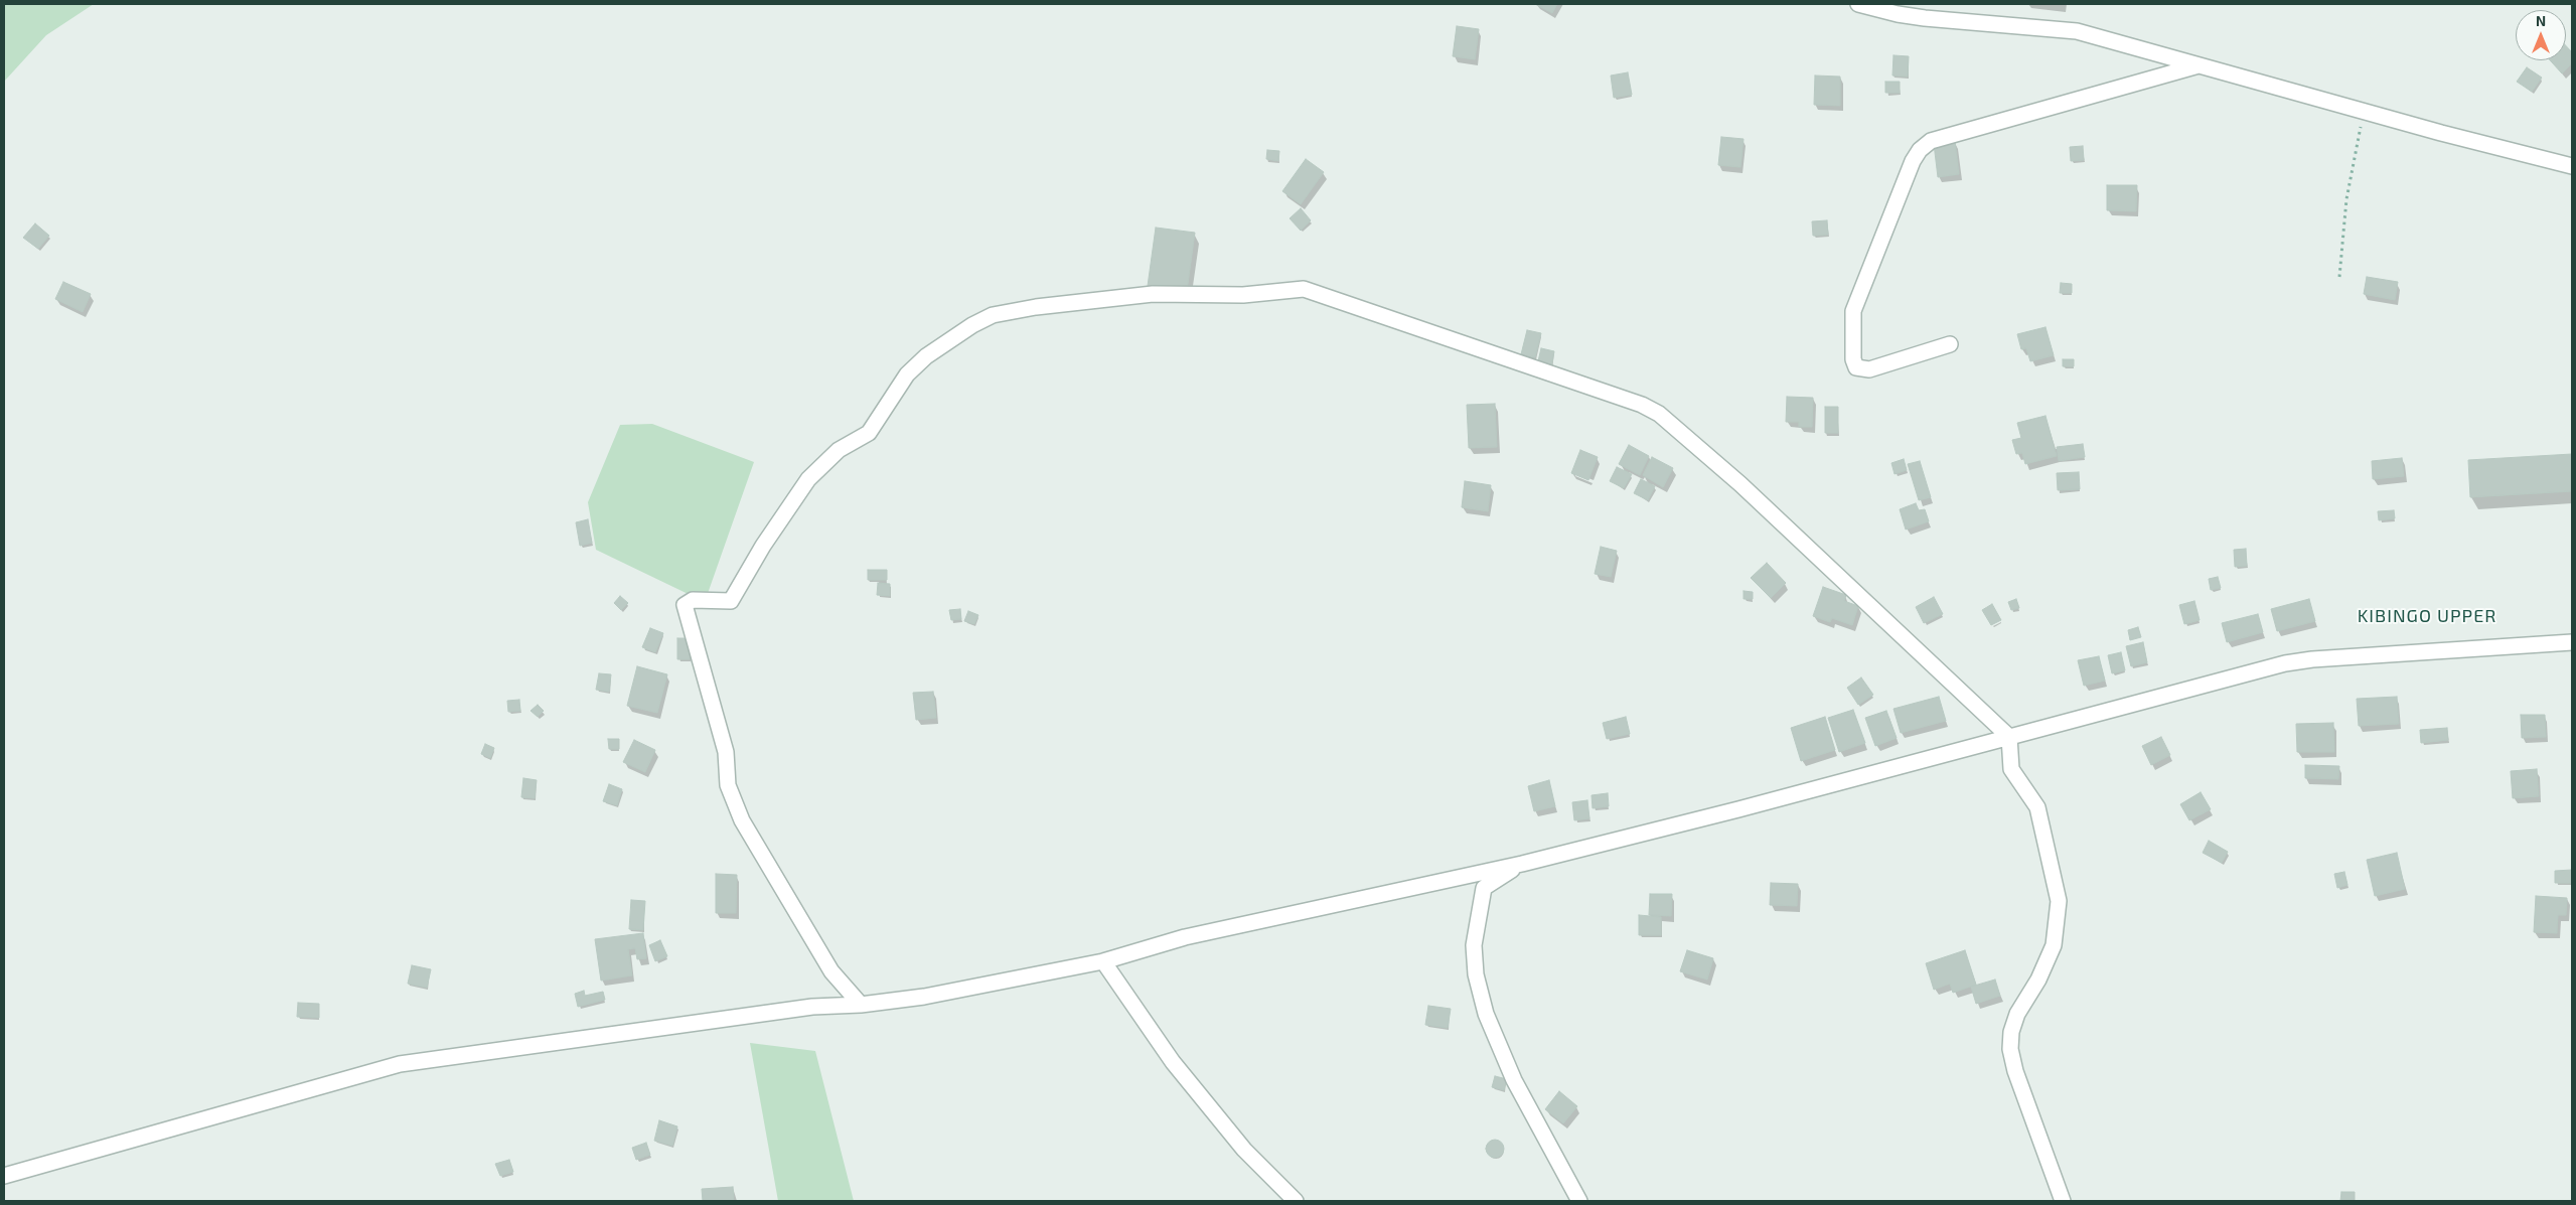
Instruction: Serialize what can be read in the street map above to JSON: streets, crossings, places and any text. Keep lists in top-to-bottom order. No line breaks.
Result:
{"districts":["KIBINGO UPPER"],"north":"top"}
